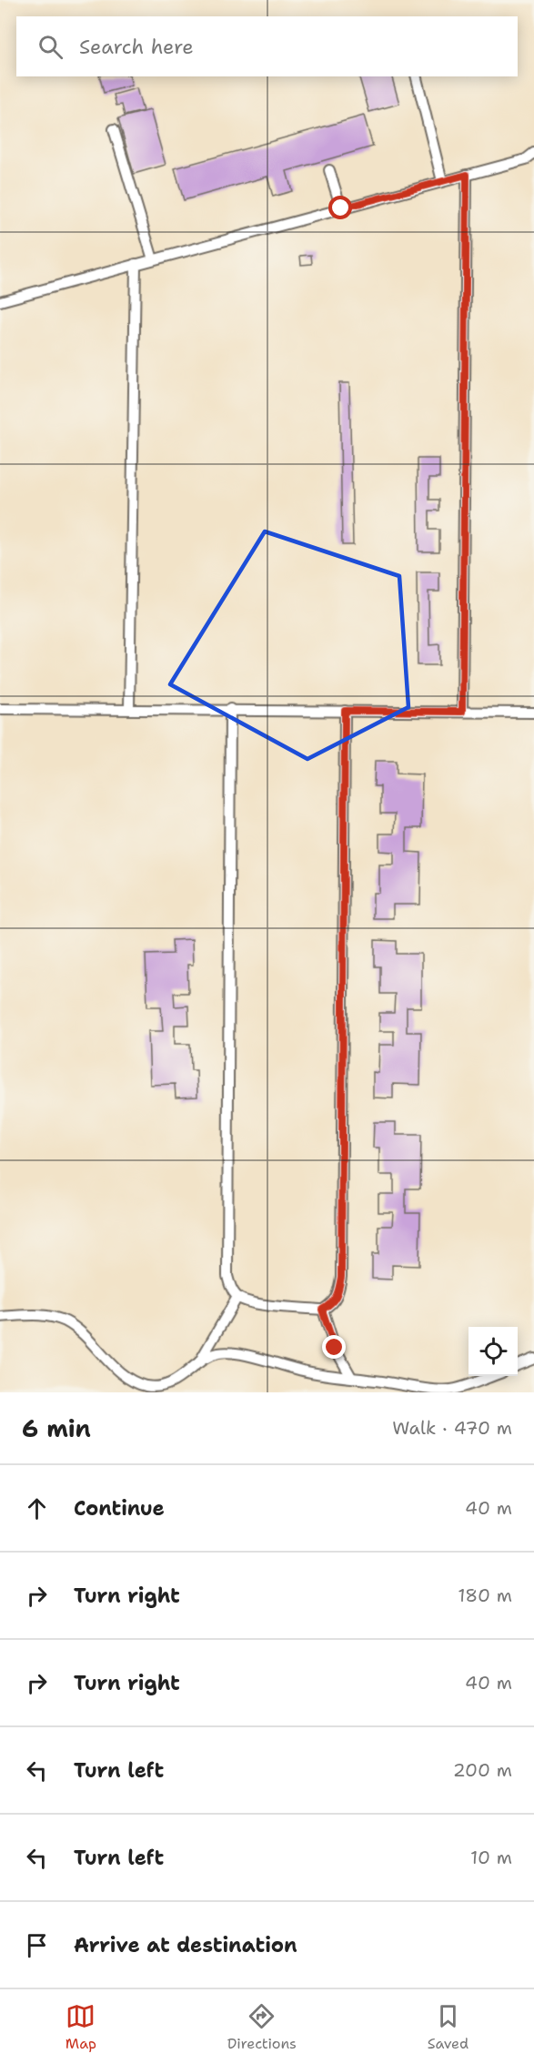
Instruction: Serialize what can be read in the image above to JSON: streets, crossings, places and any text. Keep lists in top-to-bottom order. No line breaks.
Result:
{"page":{"search":"Search here","heading":["6 min","Walk · 470 m"],"list":[["Continue","40 m"],["Turn right","180 m"],["Turn right","40 m"],["Turn left","200 m"],["Turn left","10 m"],"Arrive at destination"],"nav":["Map","Directions","Saved"]}}
